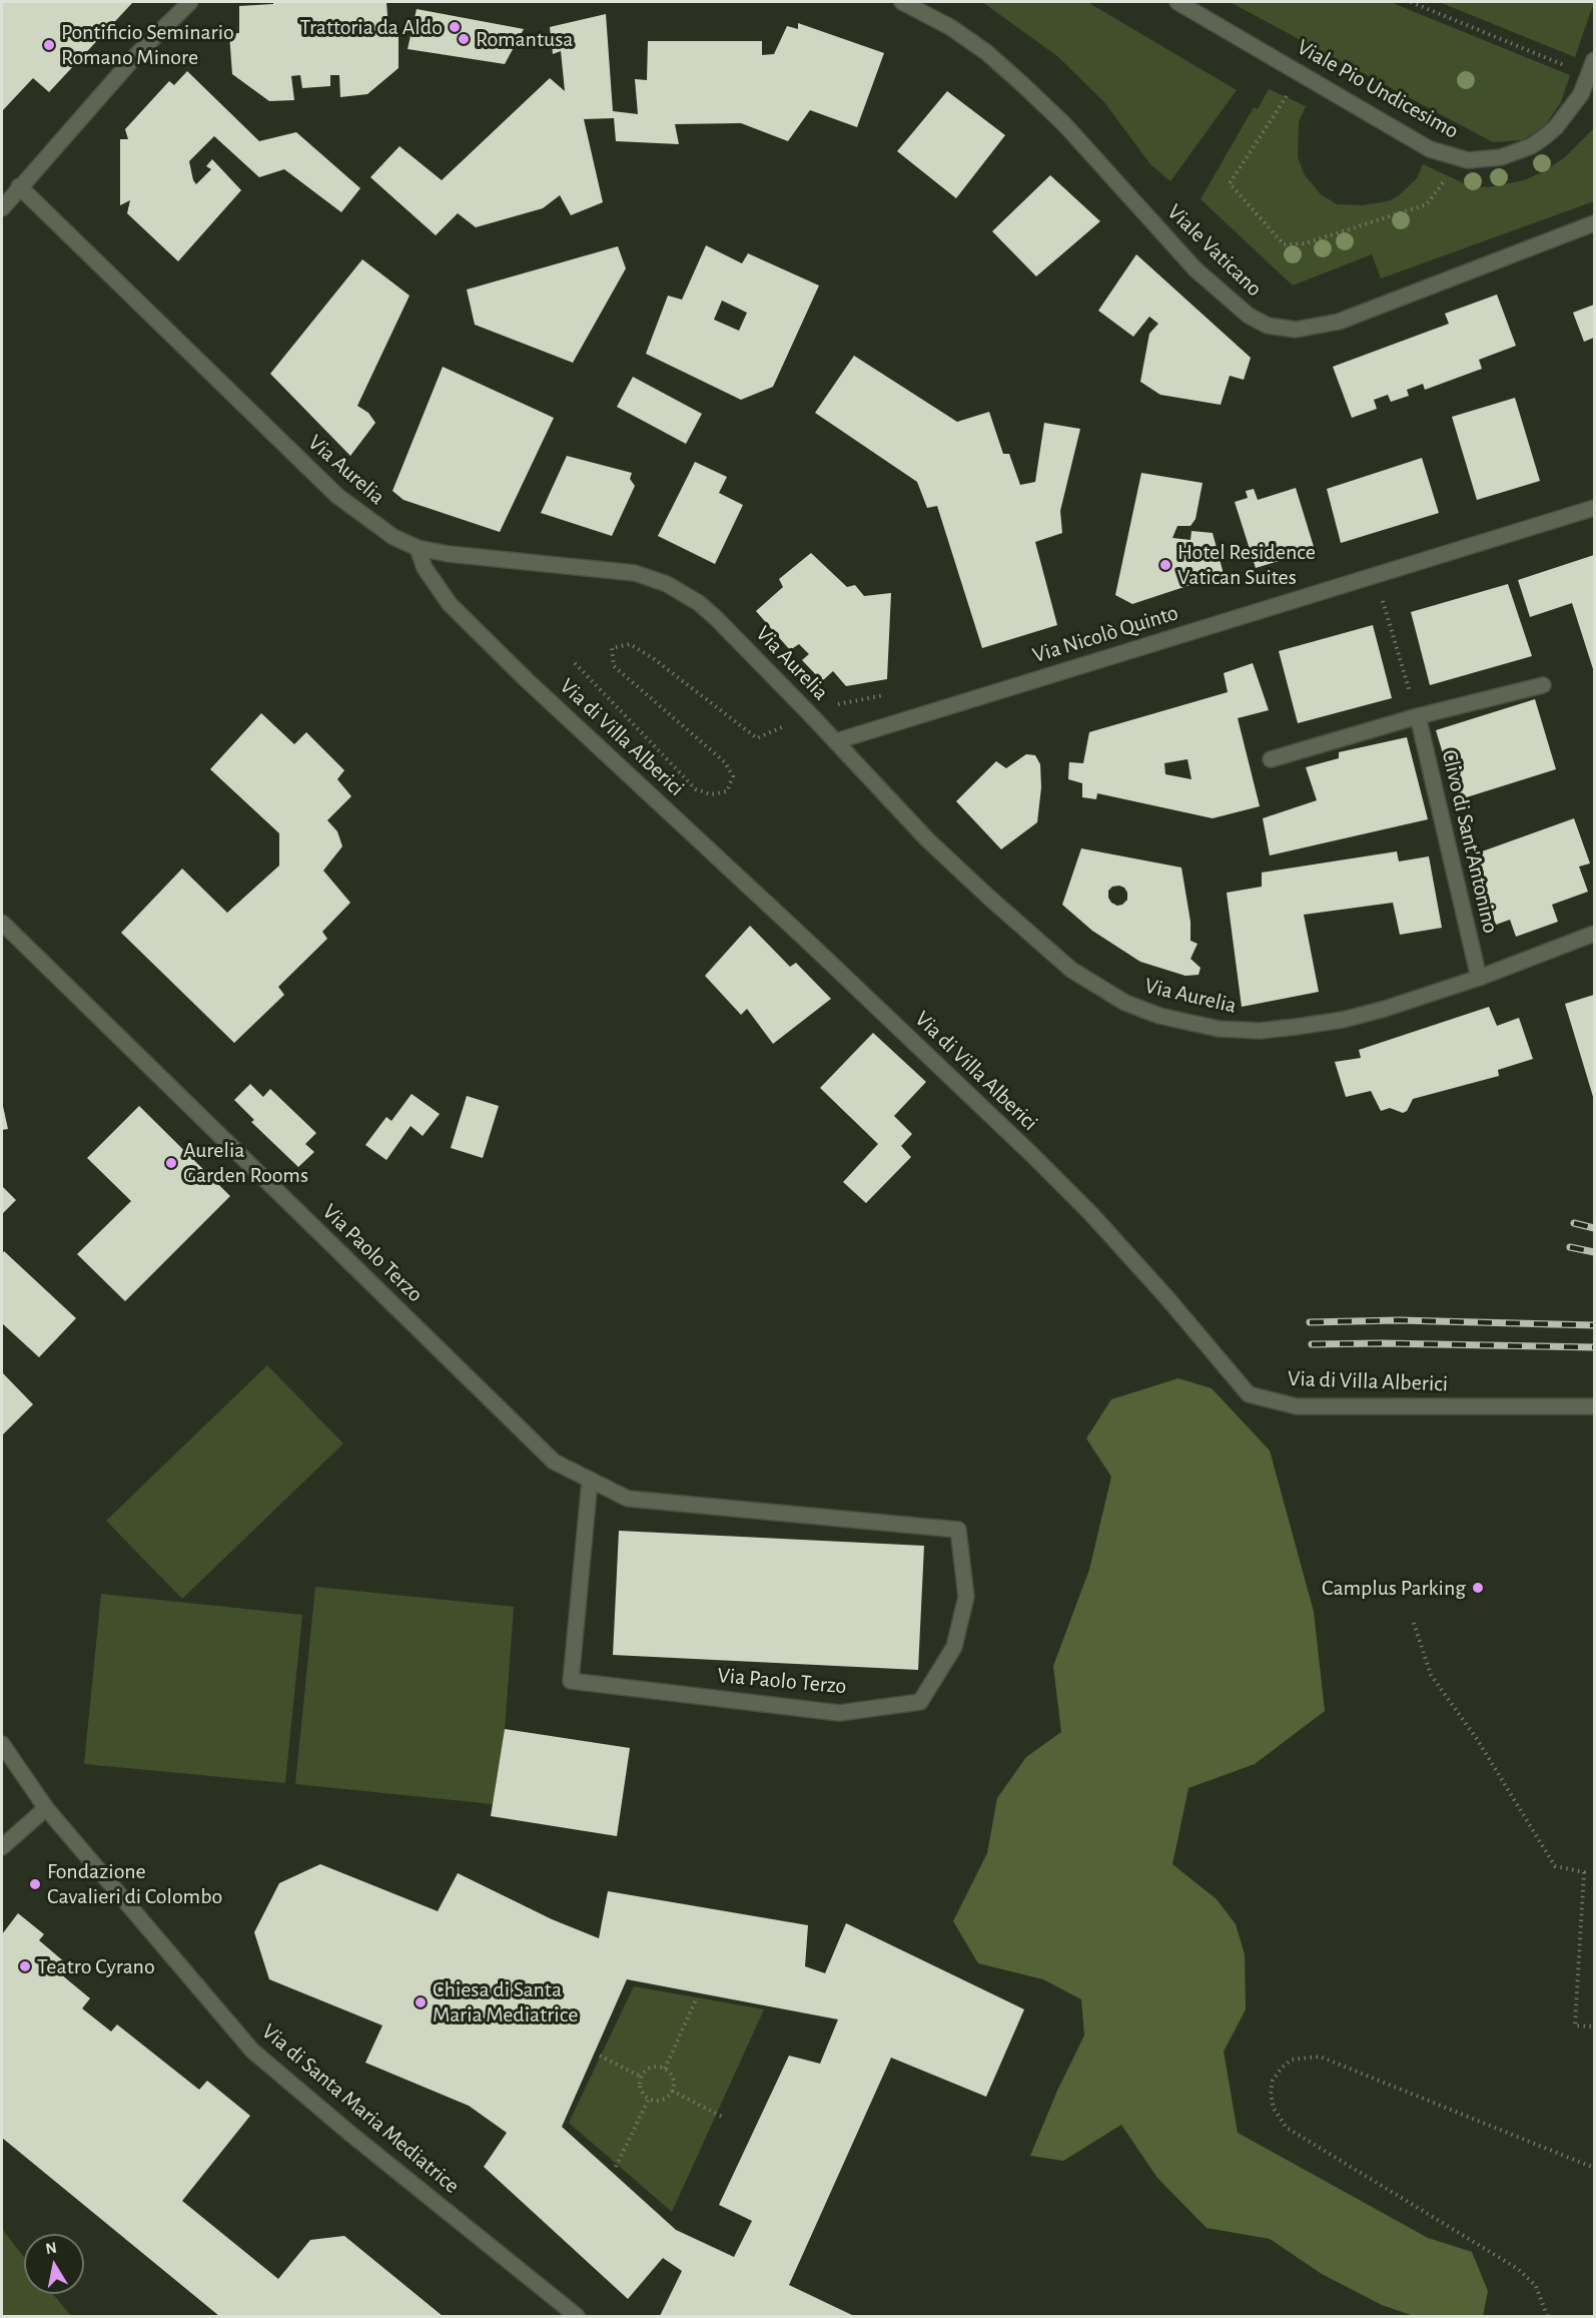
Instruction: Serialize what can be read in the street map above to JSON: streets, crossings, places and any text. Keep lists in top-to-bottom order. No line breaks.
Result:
{"streets":{"street":["Viale Pio Undicesimo","Viale Vaticano","Via Aurelia","Via Nicolò Quinto","Via di Villa Alberici","Clivo di Sant'Antonino","Via Paolo Terzo","Via di Santa Maria Mediatrice"]},"crossings":[["Via Aurelia","Via Nicolò Quinto"],["Via Aurelia","Via di Villa Alberici"],["Via Aurelia","Clivo di Sant'Antonino"]],"places":["Trattoria da Aldo","Romantusa","Pontificio Seminario Romano Minore","Hotel Residence Vatican Suites","Aurelia Garden Rooms","Camplus Parking","Fondazione Cavalieri di Colombo","Teatro Cyrano","Chiesa di Santa Maria Mediatrice"],"north":"top"}
